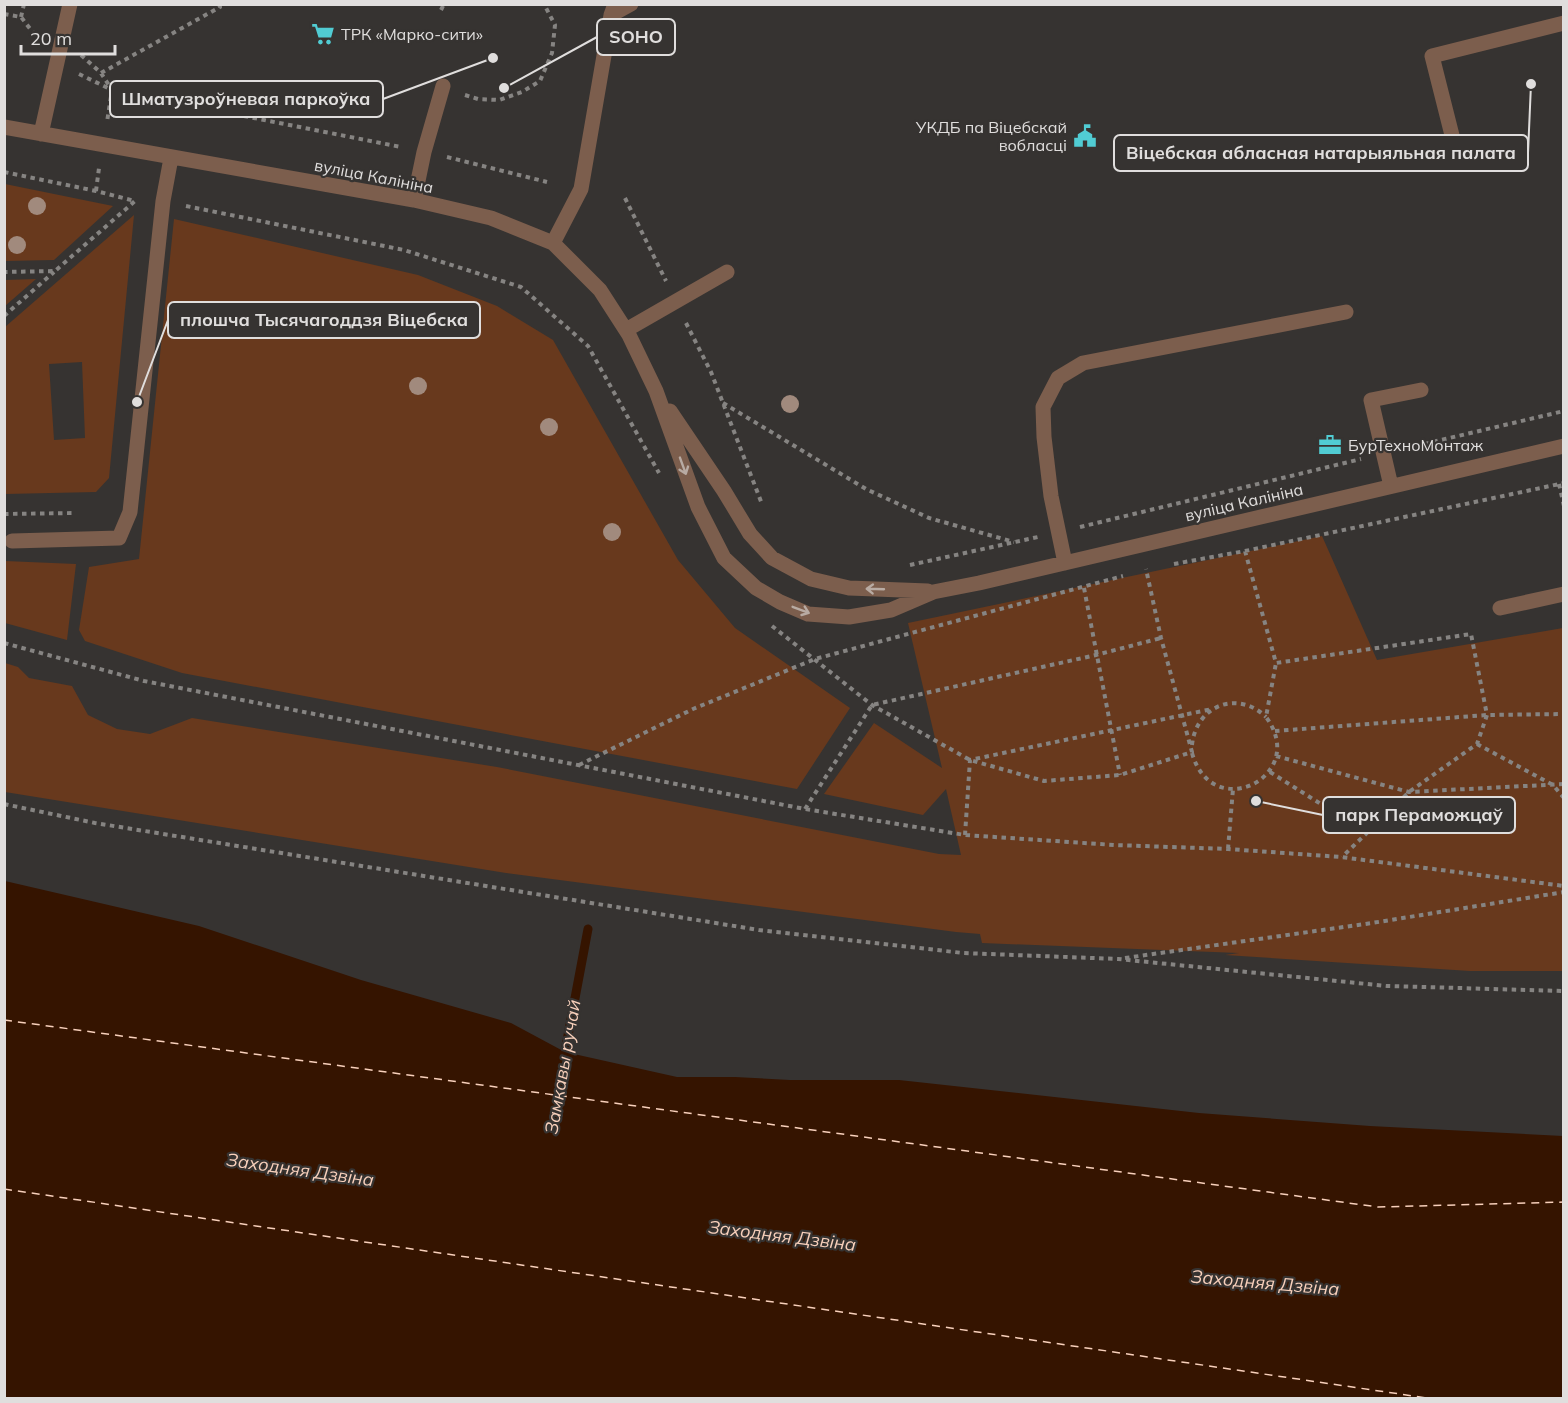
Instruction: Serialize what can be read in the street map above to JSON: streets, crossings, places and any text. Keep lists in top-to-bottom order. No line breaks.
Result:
{"streets":{"street":["вуліца Калініна"]},"water":["Замкавы ручай","Заходняя Дзвіна"],"places":{"supermarket":["ТРК «Марко-сити»"],"other":["Шматузроўневая паркоўка","Віцебская абласная натарыяльная палата","SOHO","плошча Тысячагоддзя Віцебска","парк Пераможцаў"],"public building":["УКДБ па Віцебскай вобласці"],"office":["БурТехноМонтаж"]},"scale_bar":"20 m"}
